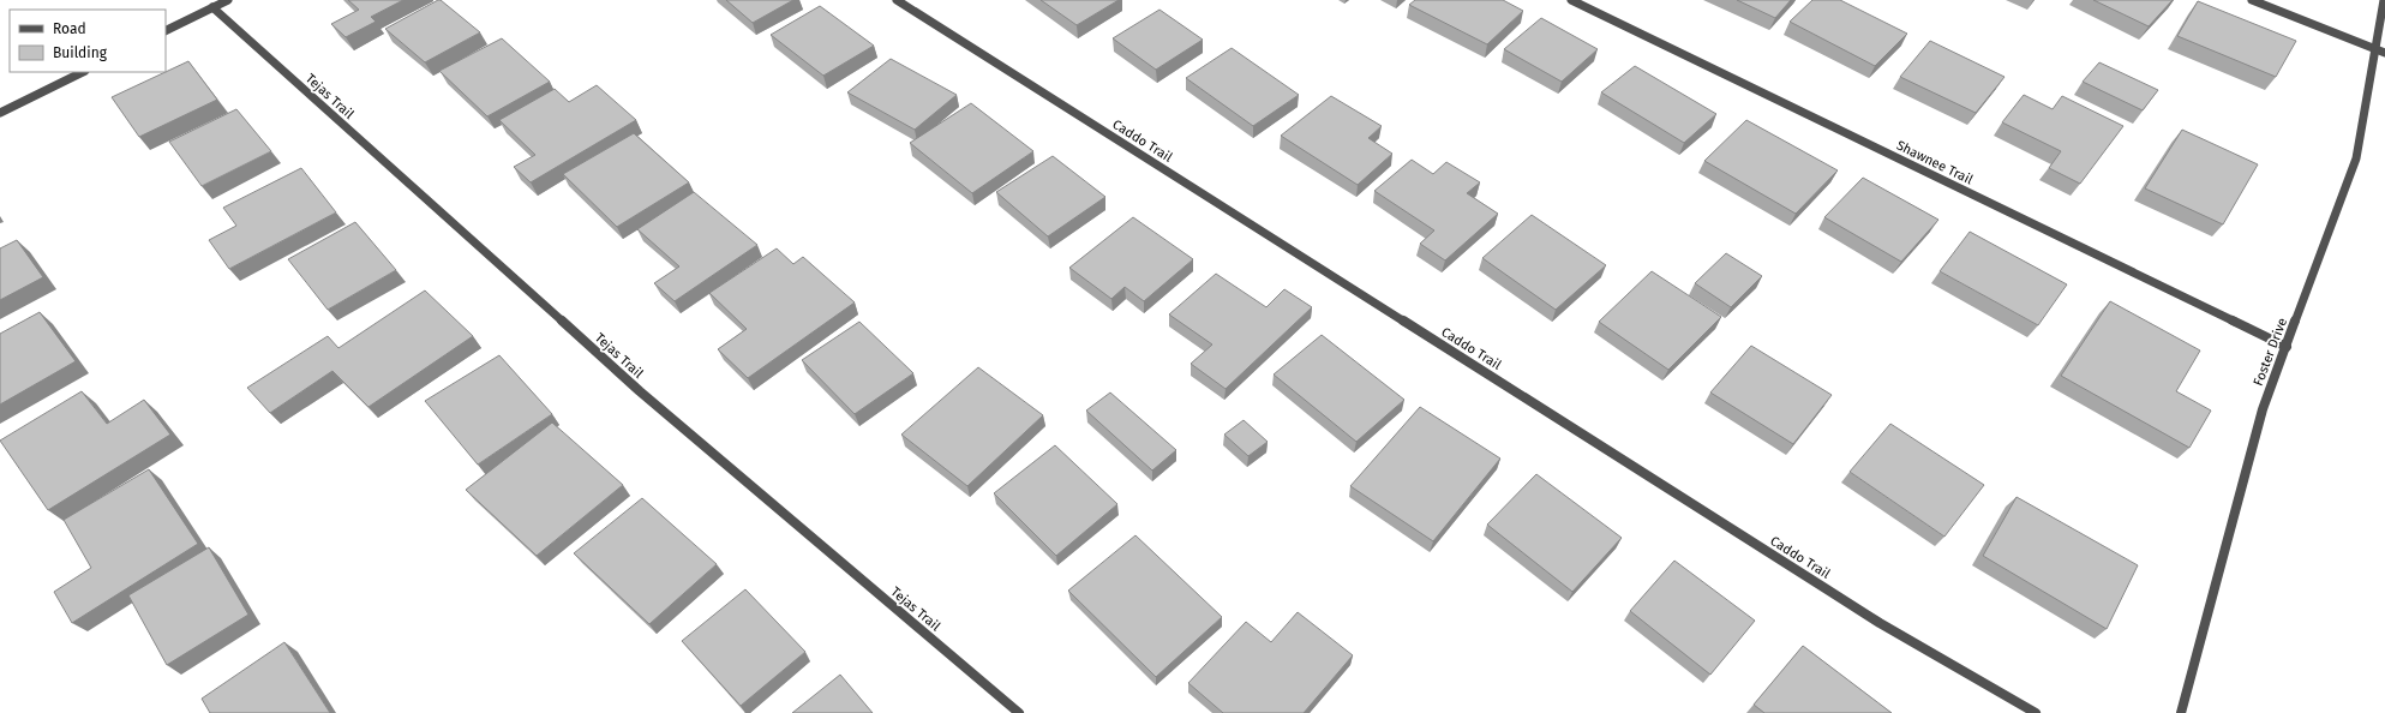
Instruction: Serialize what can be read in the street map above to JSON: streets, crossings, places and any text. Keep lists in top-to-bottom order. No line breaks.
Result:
{"streets":{"street":["Tejas Trail","Caddo Trail","Shawnee Trail","Foster Drive"]},"crossings":[["Shawnee Trail","Foster Drive"]],"legend":["Road","Building"]}
